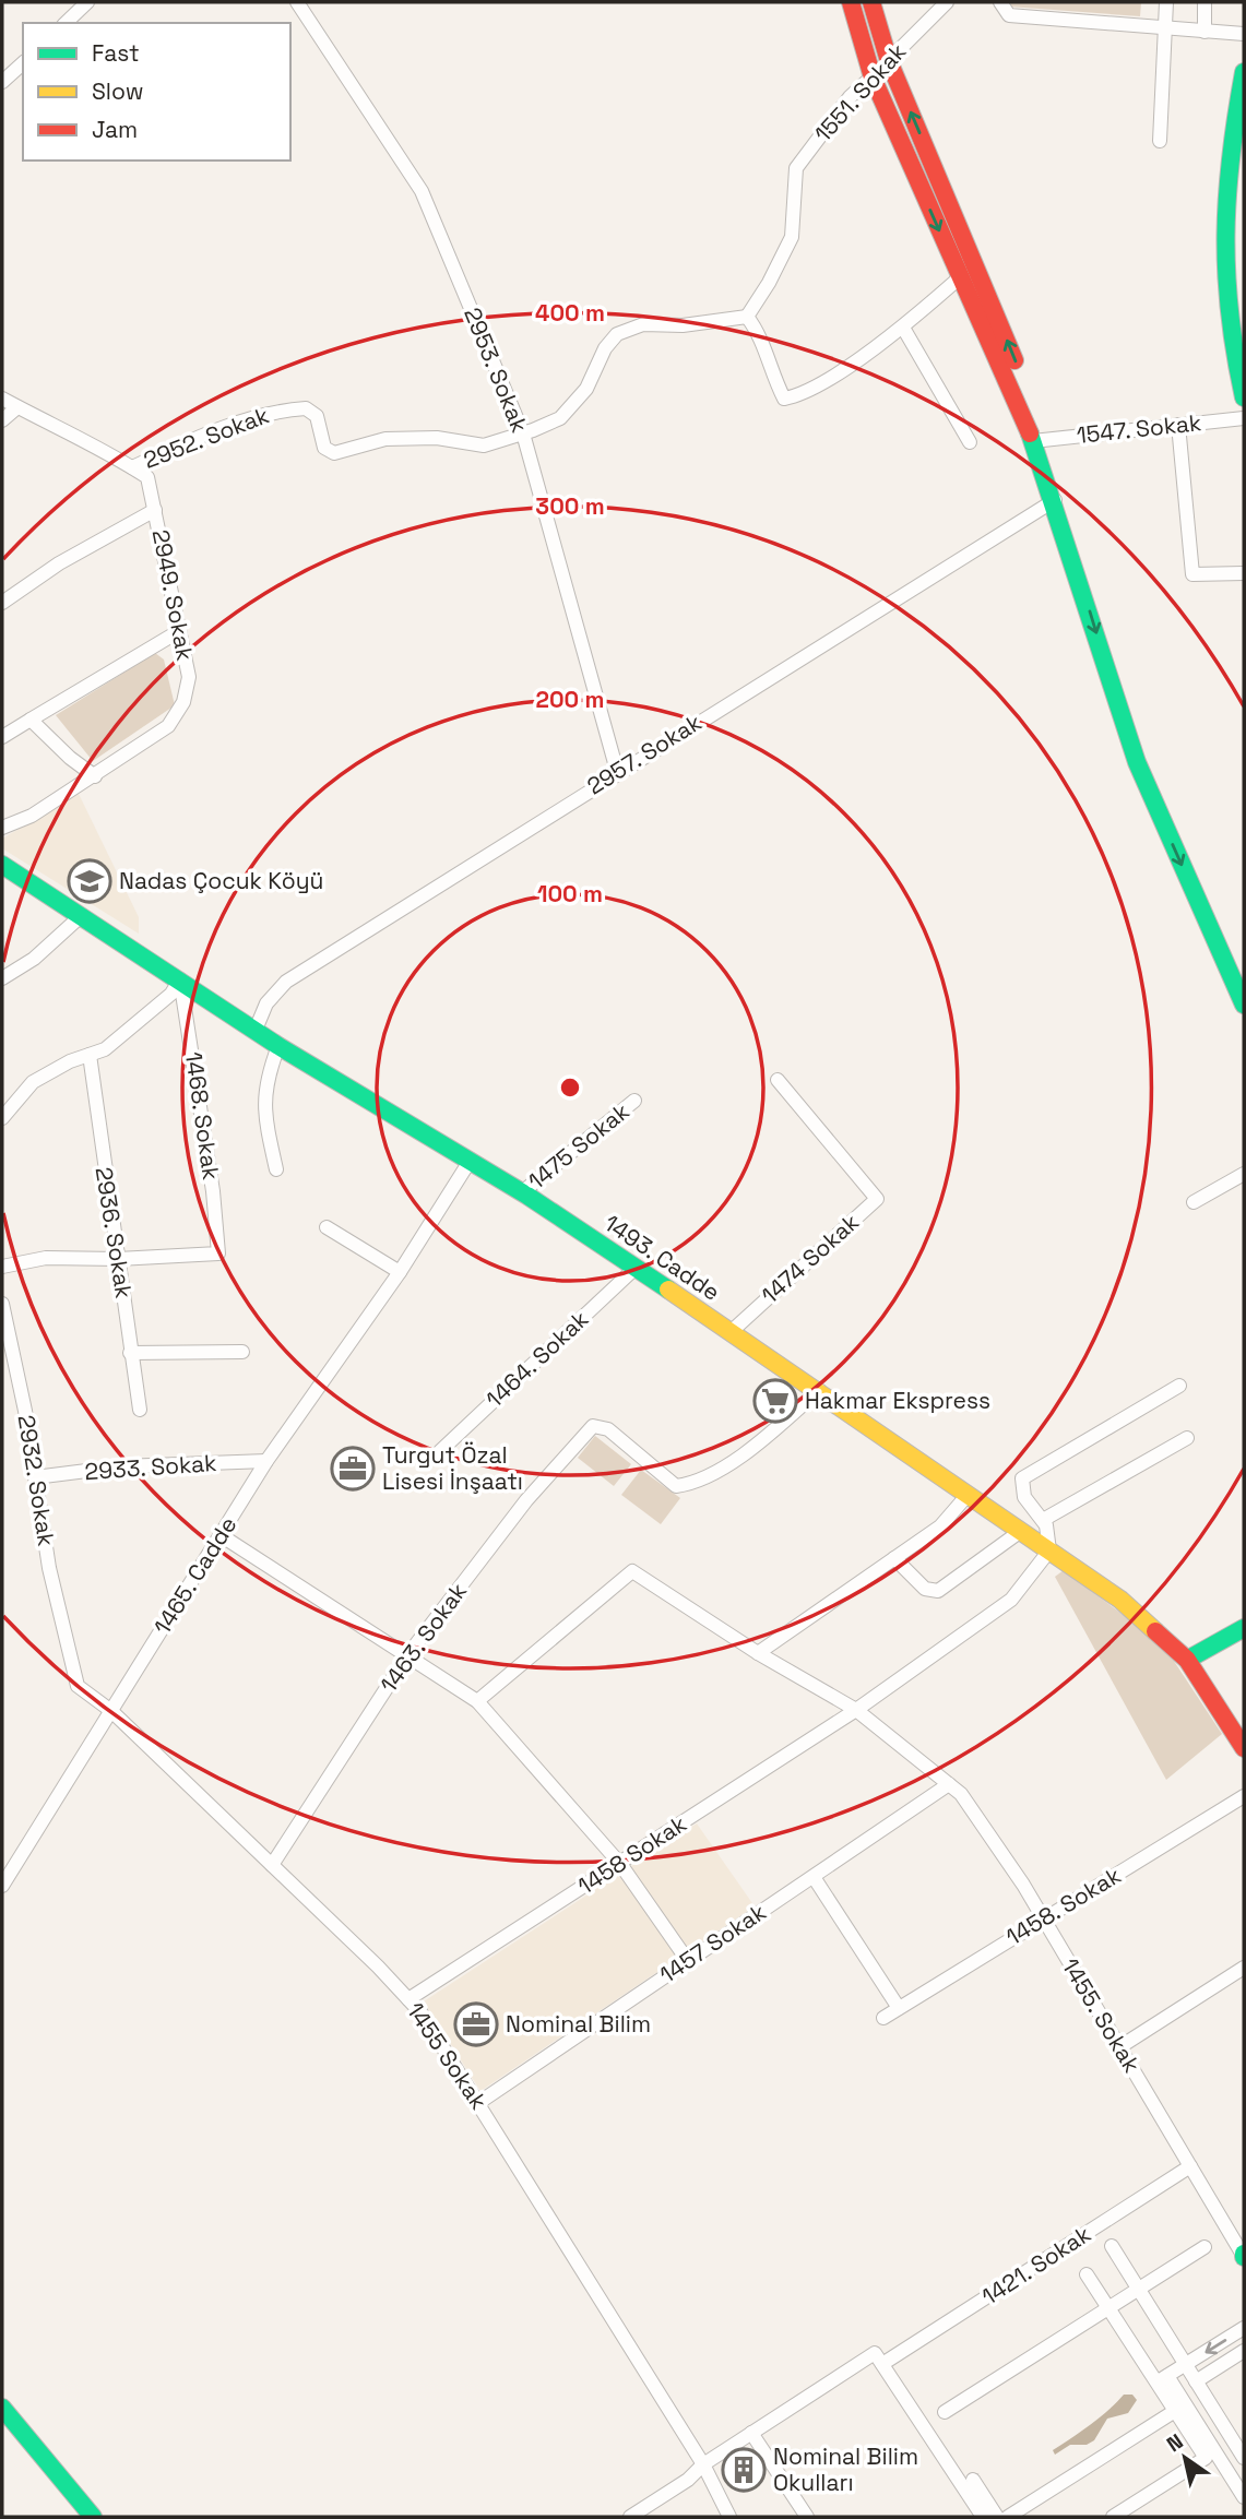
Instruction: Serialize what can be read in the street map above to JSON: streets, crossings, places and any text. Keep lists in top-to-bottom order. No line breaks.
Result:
{"streets":{"main road":["1493. Cadde"],"street":["1551. Sokak","2953. Sokak","1547. Sokak","2952. Sokak","2949. Sokak","2957. Sokak","1468. Sokak","1475 Sokak","2936. Sokak","1474 Sokak","1464. Sokak","2933. Sokak","2932. Sokak","1465. Cadde","1463. Sokak","1458 Sokak","1458. Sokak","1457 Sokak","1455. Sokak","1455 Sokak","1421. Sokak"]},"crossings":[["1551. Sokak","2952. Sokak"],["2953. Sokak","2952. Sokak"],["2953. Sokak","2957. Sokak"],["2952. Sokak","2949. Sokak"],["2957. Sokak","1493. Cadde"],["1468. Sokak","2936. Sokak"],["1468. Sokak","1493. Cadde"],["1475 Sokak","1493. Cadde"],["1493. Cadde","1474 Sokak"],["1493. Cadde","1464. Sokak"],["1493. Cadde","1465. Cadde"],["1493. Cadde","1463. Sokak"],["1493. Cadde","1458 Sokak"],["2933. Sokak","2932. Sokak"],["2933. Sokak","1465. Cadde"],["2932. Sokak","1465. Cadde"],["2932. Sokak","1455 Sokak"],["1465. Cadde","1455 Sokak"],["1463. Sokak","1455 Sokak"],["1458 Sokak","1455. Sokak"],["1458 Sokak","1455 Sokak"],["1458. Sokak","1455. Sokak"],["1457 Sokak","1455. Sokak"],["1457 Sokak","1455 Sokak"],["1455. Sokak","1421. Sokak"],["1455 Sokak","1421. Sokak"]],"places":{"school or university":["Nadas Çocuk Köyü"],"supermarket":["Hakmar Ekspress"],"office":["Turgut Özal Lisesi İnşaatı","Nominal Bilim"],"building":["Nominal Bilim Okulları"]},"legend":["Fast","Slow","Jam"],"north":"top left","rings":["400 m","300 m","200 m","100 m"]}
